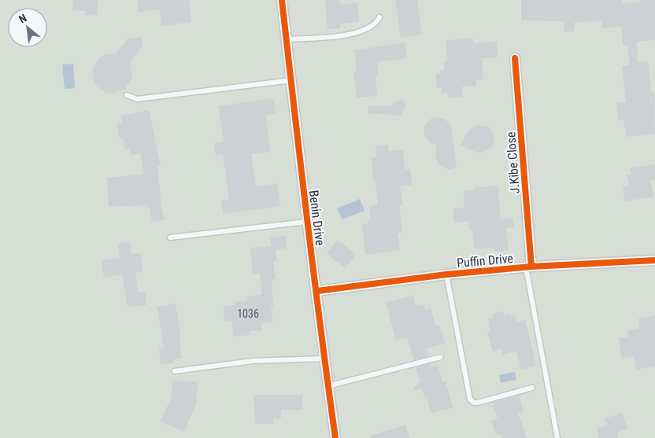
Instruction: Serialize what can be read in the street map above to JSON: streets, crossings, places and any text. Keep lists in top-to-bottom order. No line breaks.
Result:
{"streets":{"street":["J.Kibe Close","Benin Drive","Puffin Drive"]},"crossings":[["J.Kibe Close","Puffin Drive"],["Benin Drive","Puffin Drive"]],"house_numbers":["1036"],"north":"top left"}
